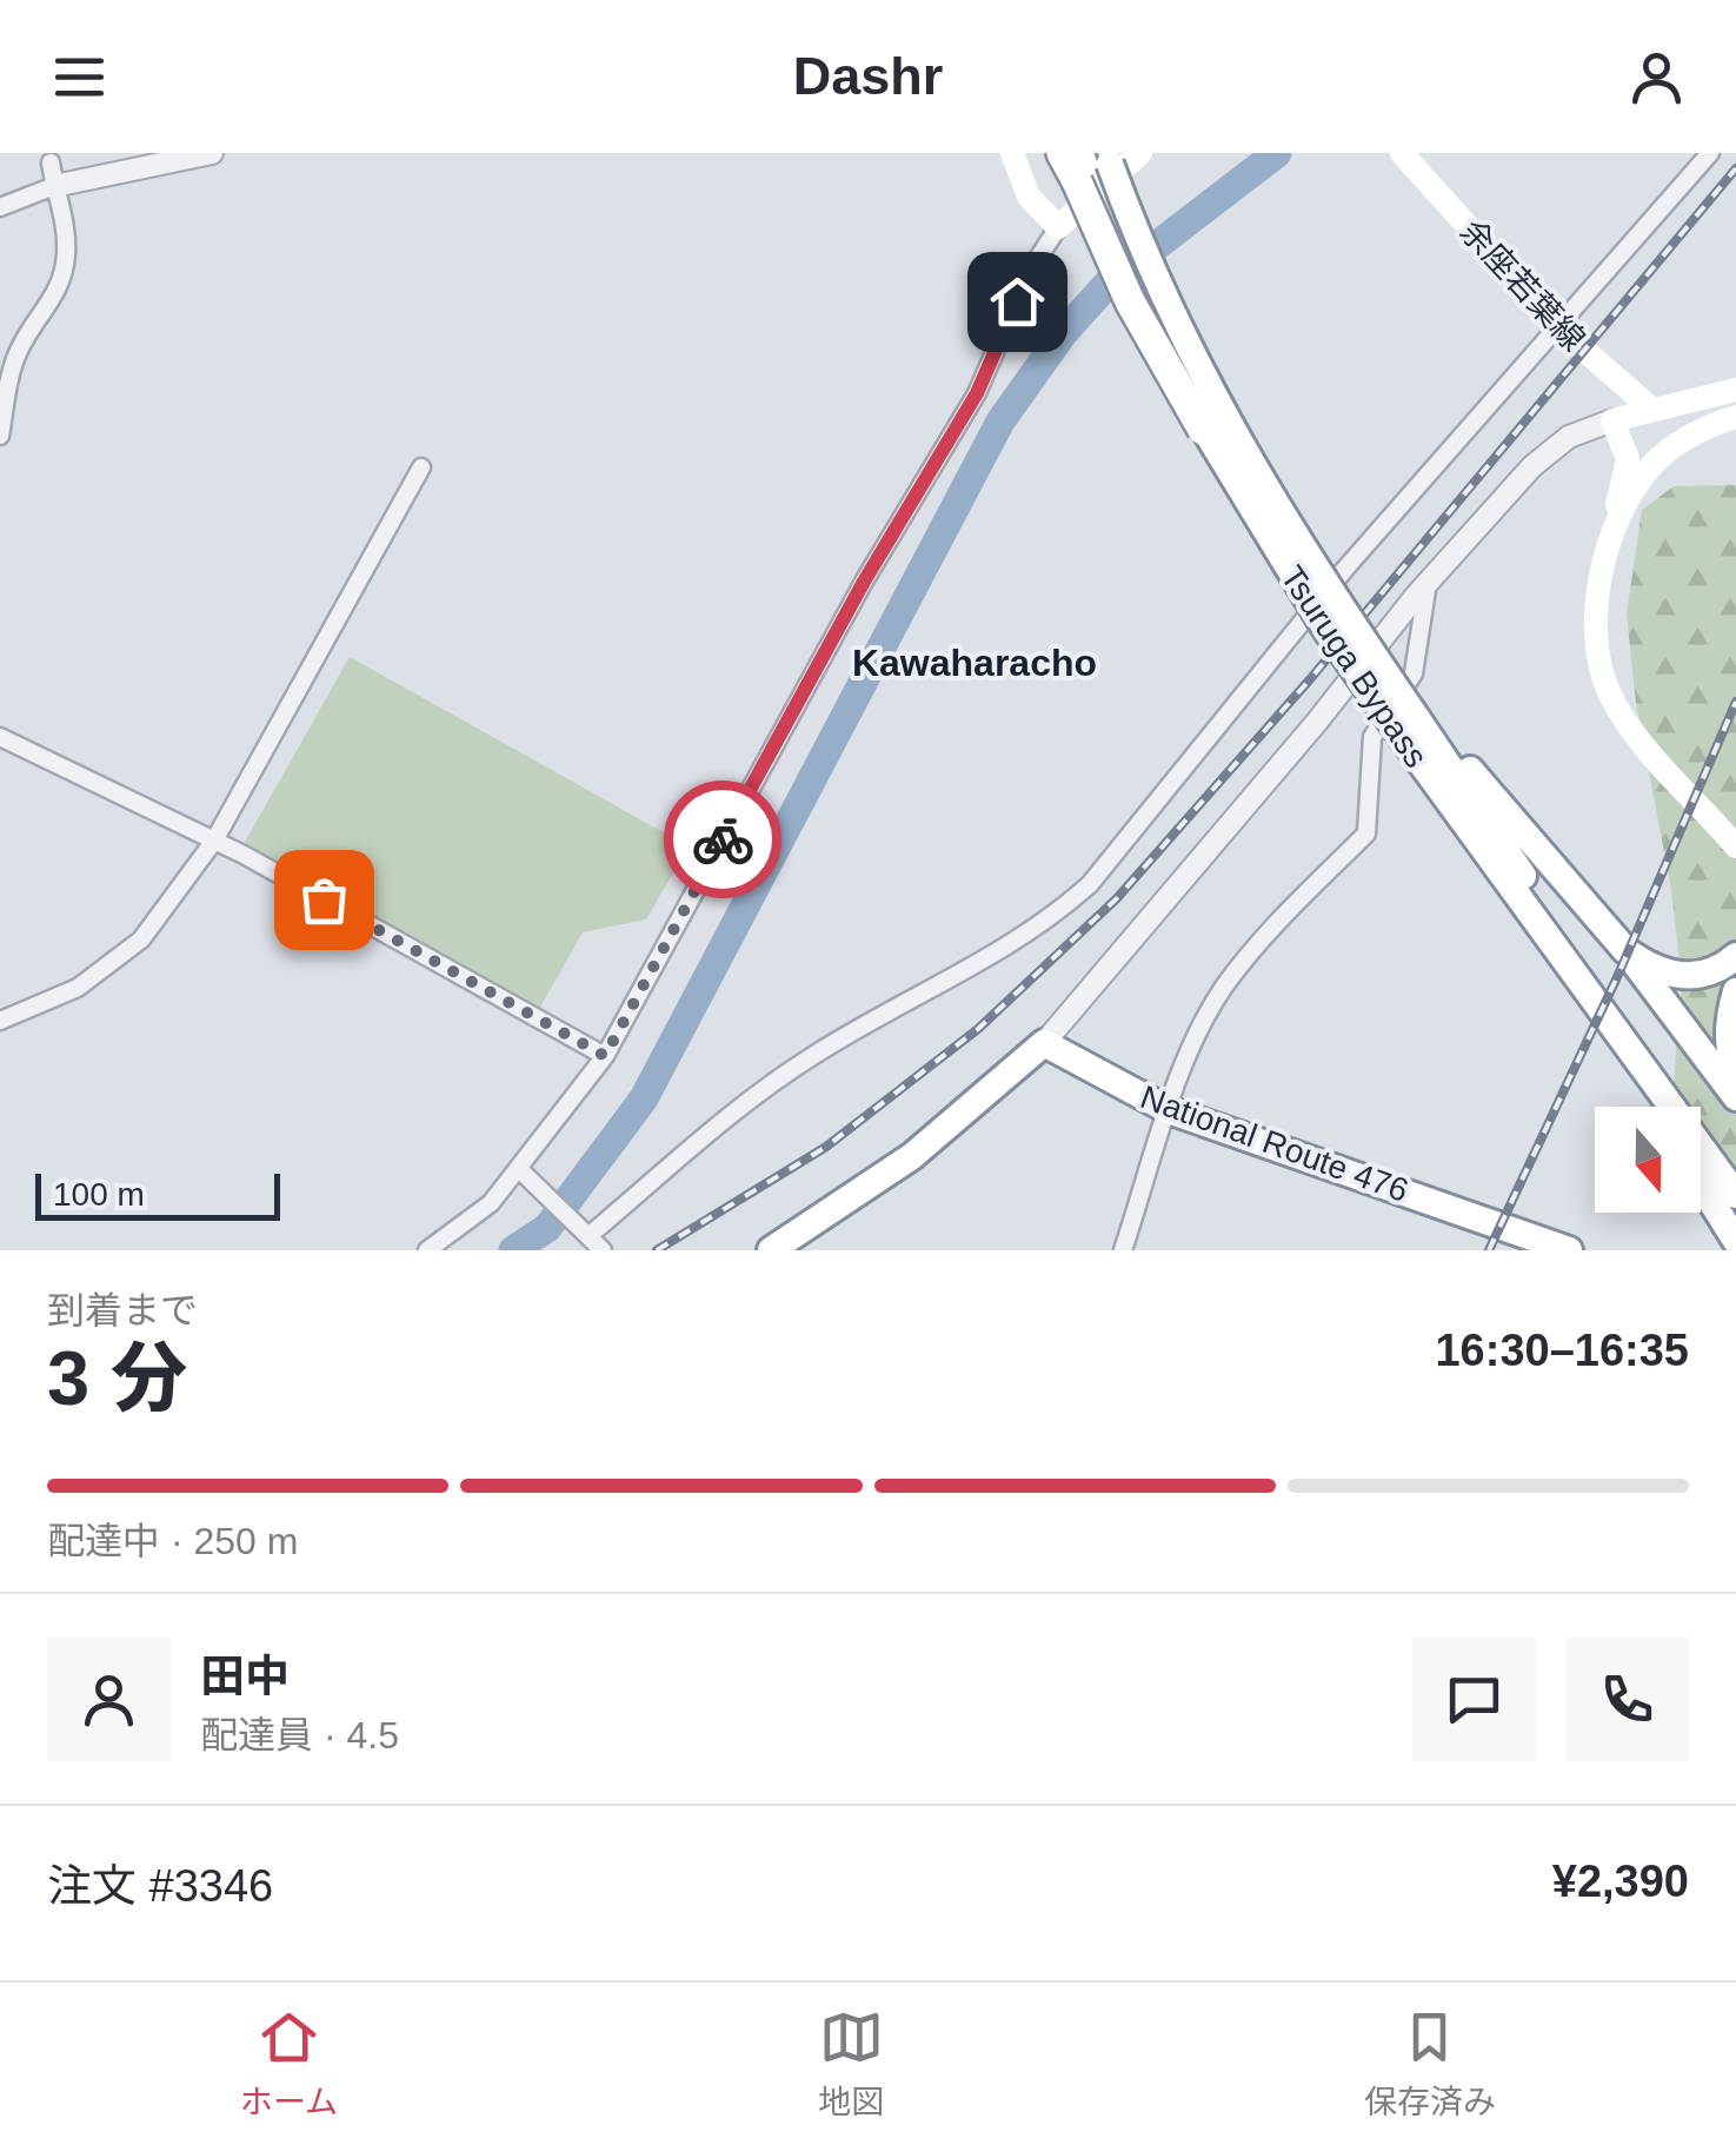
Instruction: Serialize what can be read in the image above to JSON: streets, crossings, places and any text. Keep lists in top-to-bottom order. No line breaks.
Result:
{"streets":{"highway":["Tsuruga Bypass","National Route 476"],"main road":["余座若葉線"]},"districts":["Kawaharacho"],"scale_bar":"100 m","north":"bottom","page":{"header":"Dashr","scale":"100 m","heading":["3 分","到着まで","16:30–16:35"],"panel":["田中","配達員 · 4.5","注文 #3346","¥2,390"],"bar":"配達中 · 250 m","tabs":["ホーム","地図","保存済み"]}}
